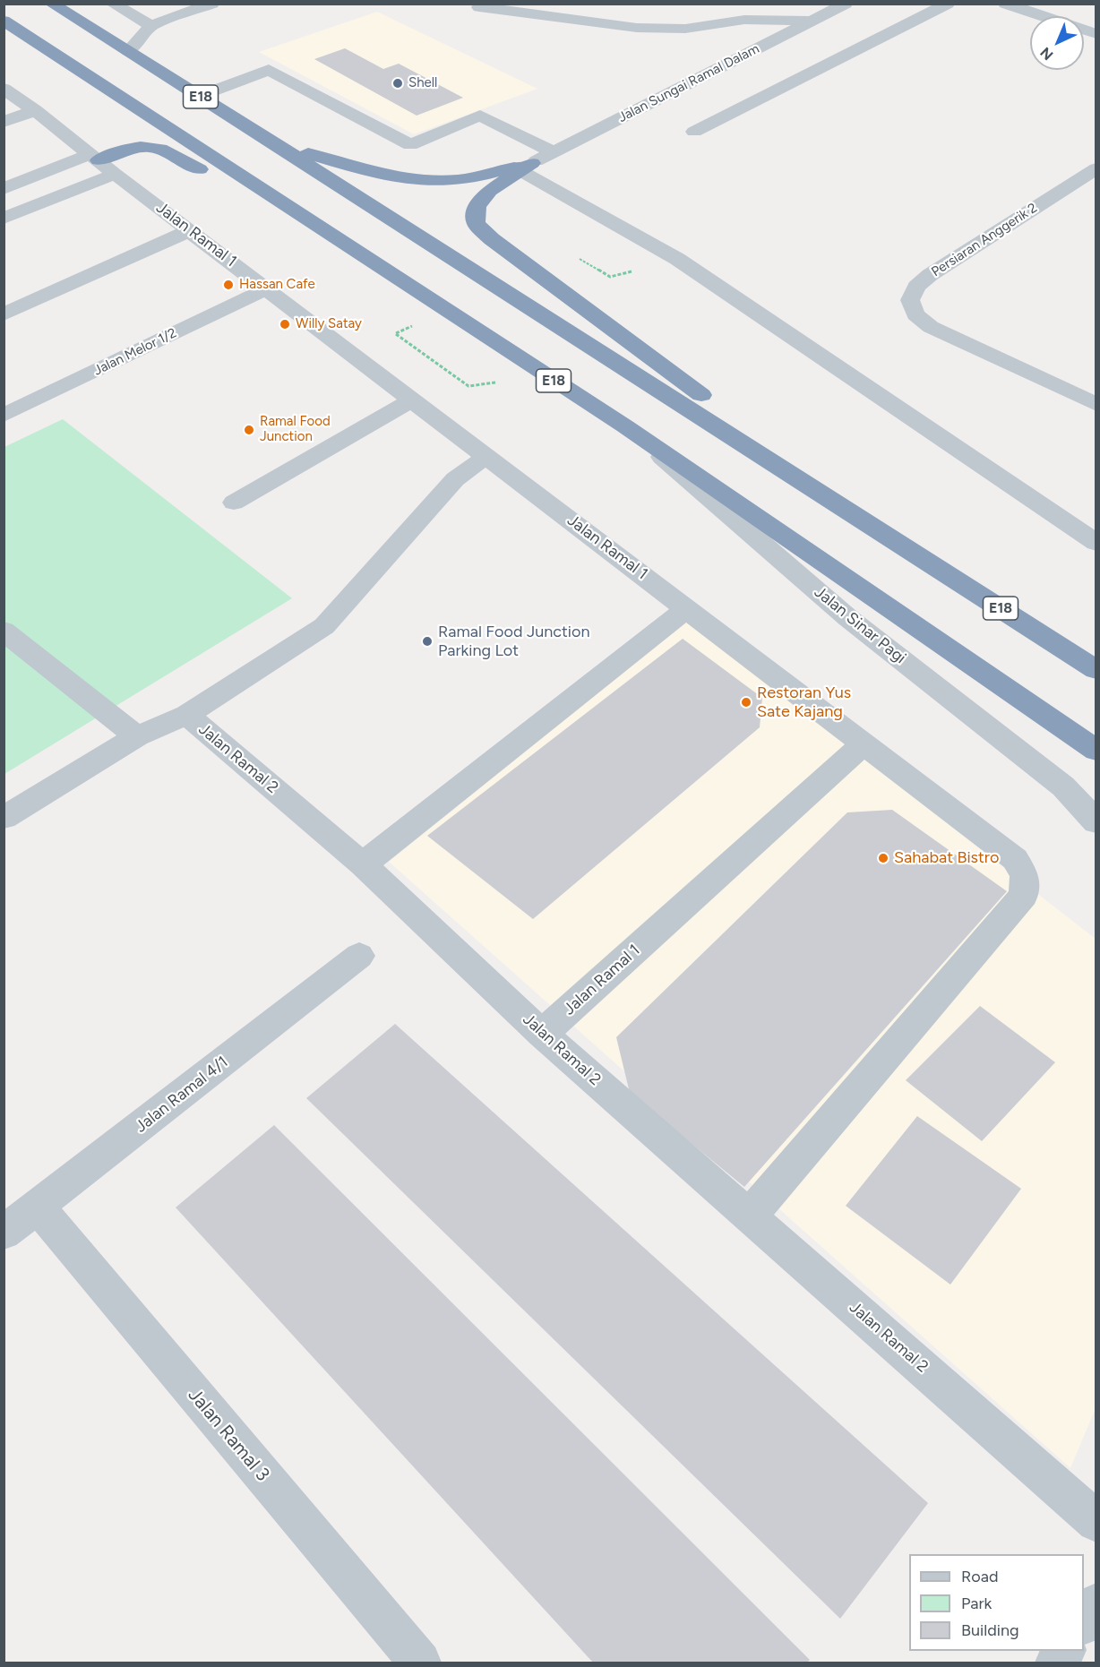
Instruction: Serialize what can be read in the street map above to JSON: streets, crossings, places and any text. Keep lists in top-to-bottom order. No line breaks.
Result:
{"streets":{"highway":["E18"],"street":["Jalan Sungai Ramal Dalam","Jalan Ramal 1","Persiaran Anggerik 2","Jalan Melor 1/2","Jalan Sinar Pagi","Jalan Ramal 2","Jalan Ramal 4/1","Jalan Ramal 3"]},"crossings":[["E18","Jalan Sinar Pagi"],["Jalan Ramal 1","Jalan Melor 1/2"],["Jalan Ramal 1","Jalan Ramal 2"],["Jalan Ramal 4/1","Jalan Ramal 3"]],"places":["Shell","Hassan Cafe","Willy Satay","Ramal Food Junction","Ramal Food Junction Parking Lot","Restoran Yus Sate Kajang","Sahabat Bistro"],"legend":["Road","Park","Building"],"north":"bottom left"}
